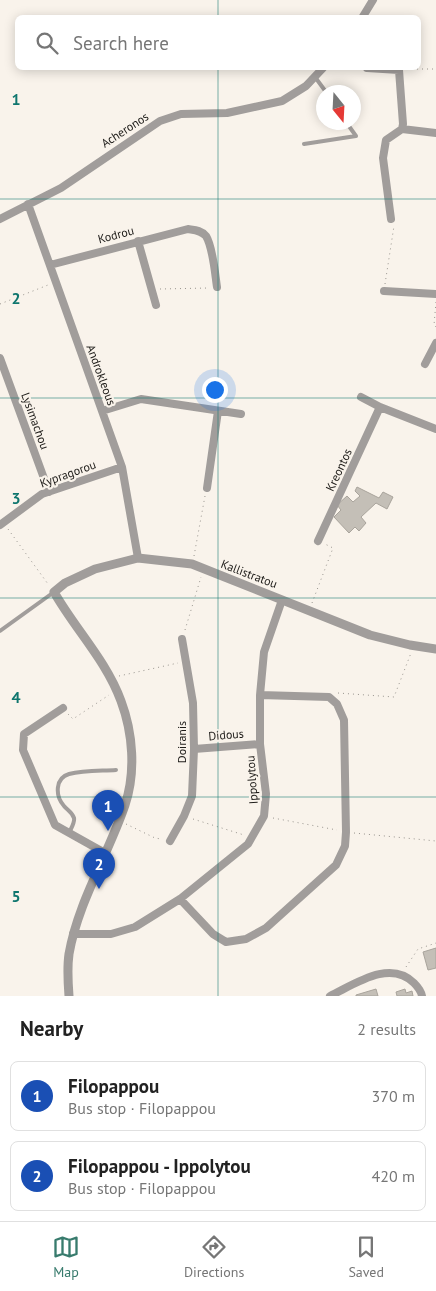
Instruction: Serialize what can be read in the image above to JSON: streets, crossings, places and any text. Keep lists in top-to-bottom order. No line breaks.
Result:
{"streets":{"street":["Acheronos","Kodrou","Androkleous","Lysimachou","Kreontos","Kypragorou","Kallistratou","Didous","Doiranis","Ippolytou"]},"crossings":[["Acheronos","Androkleous"],["Kodrou","Androkleous"],["Androkleous","Kypragorou"],["Androkleous","Kallistratou"],["Lysimachou","Kypragorou"],["Kallistratou","Ippolytou"],["Didous","Doiranis"],["Didous","Ippolytou"]],"north":"bottom","page":{"search":"Search here","pins":["1","2"],"heading":["Nearby","2 results"],"list":[{"mark":"1","name":"Filopappou","note":"Bus stop · Filopappou","value":"370 m"},{"mark":"2","name":"Filopappou - Ippolytou","note":"Bus stop · Filopappou","value":"420 m"}],"nav":["Map","Directions","Saved"]},"grid":{"rows":["1","2","3","4","5"]}}
